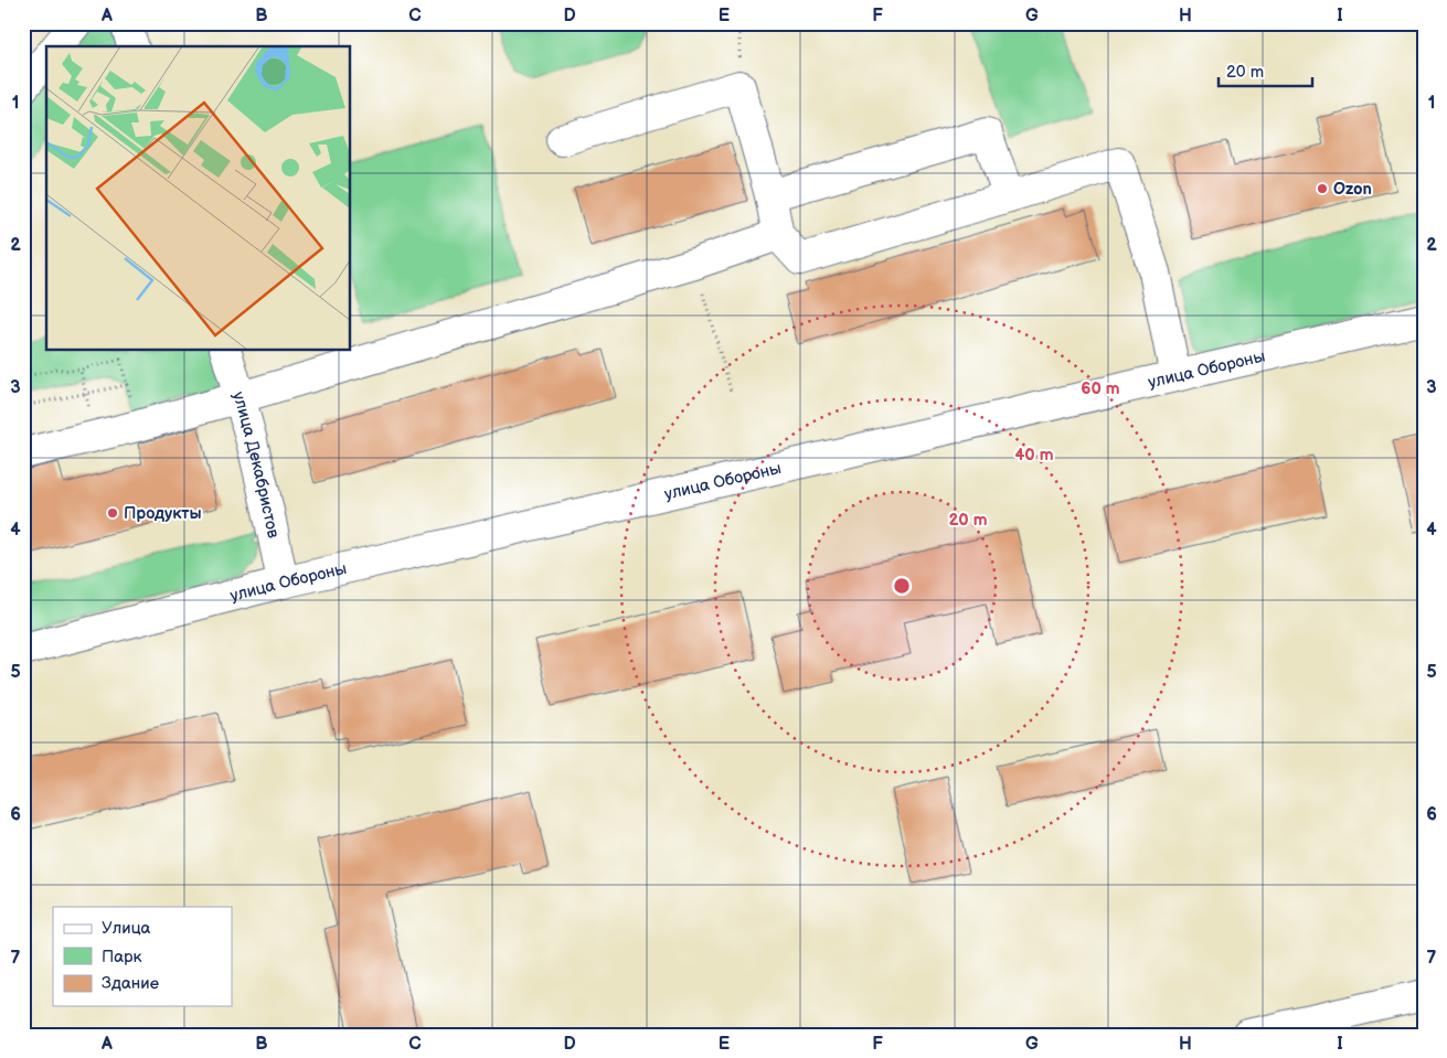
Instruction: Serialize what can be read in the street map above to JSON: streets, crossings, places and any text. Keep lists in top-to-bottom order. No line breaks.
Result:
{"streets":{"street":["улица Обороны","улица Декабристов"]},"crossings":[["улица Обороны","улица Декабристов"]],"places":["Ozon","Продукты"],"legend":["Улица","Парк","Здание"],"scale_bar":"20 m","grid":{"columns":["A","B","C","D","E","F","G","H","I"],"rows":["1","2","3","4","5","6","7"]},"rings":["60 m","40 m","20 m"]}
